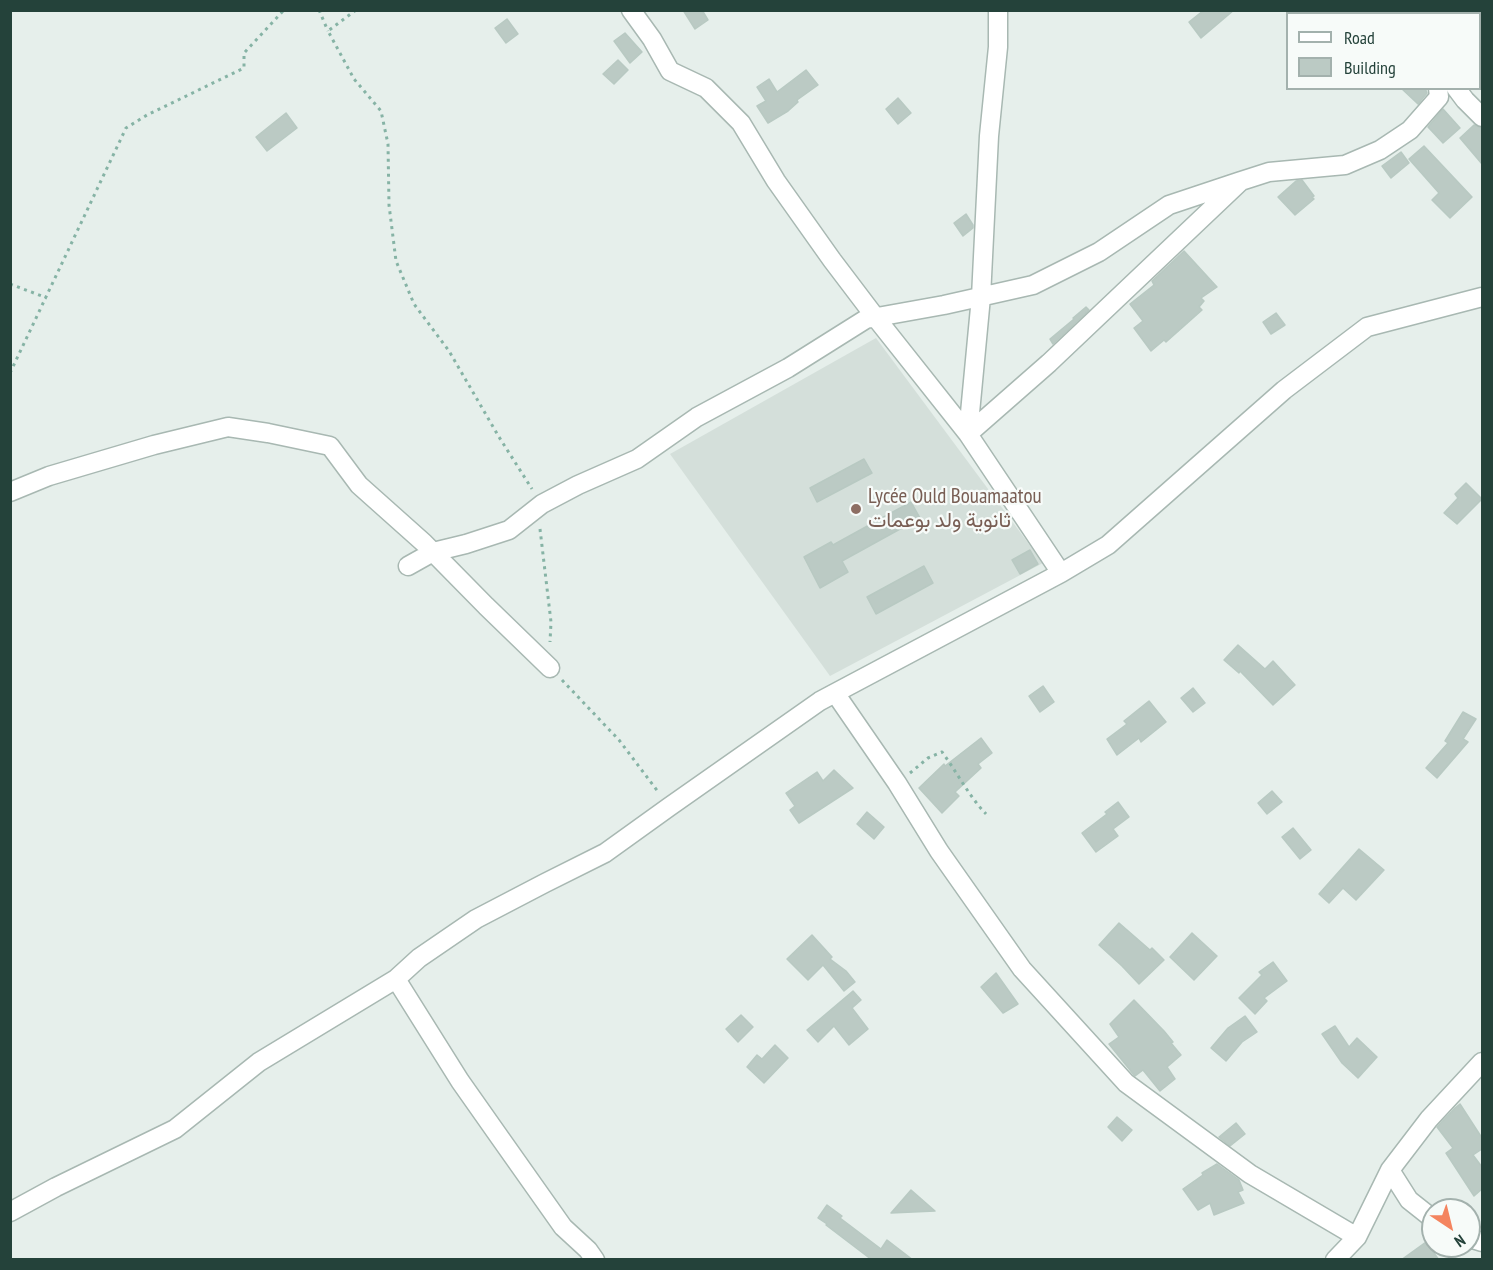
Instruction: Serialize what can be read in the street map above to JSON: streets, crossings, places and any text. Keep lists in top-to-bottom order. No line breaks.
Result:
{"places":["Lycée Ould Bouamaatou ثانوية ولد بوعمات"],"legend":["Road","Building"],"north":"bottom right"}
